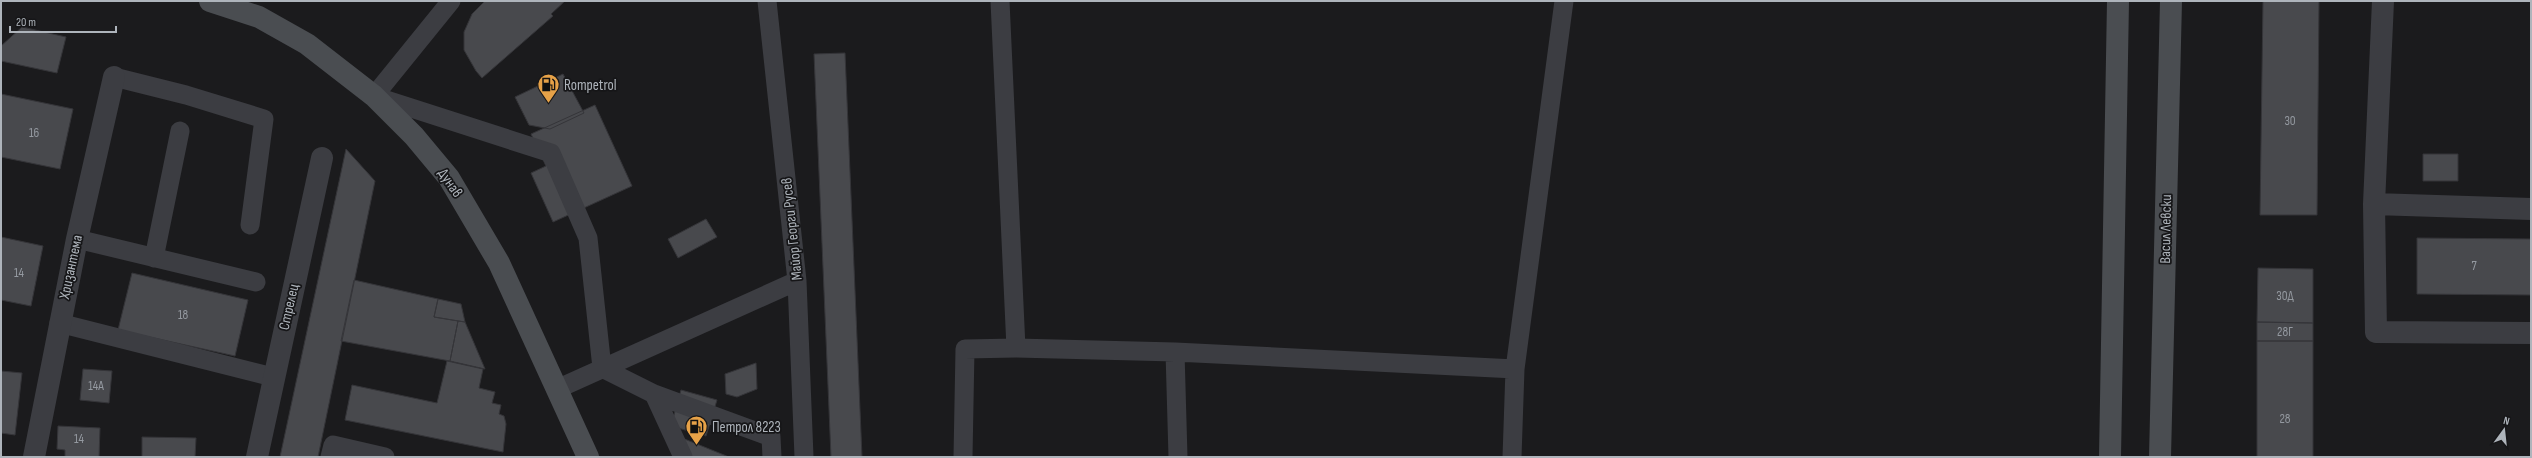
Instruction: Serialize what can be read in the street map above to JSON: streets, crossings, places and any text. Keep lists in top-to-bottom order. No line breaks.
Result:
{"streets":{"main road":["Дунав","Васил Левски"],"street":["Хризантема","Стрелец"],"lane":["Майор Георги Русев"]},"places":{"fuel station":["Rompetrol","Петрол 8223"]},"house_numbers":["30","16","7","14","30Д","18","28Г","14А","28","14"],"scale_bar":"20 m","north":"top"}
